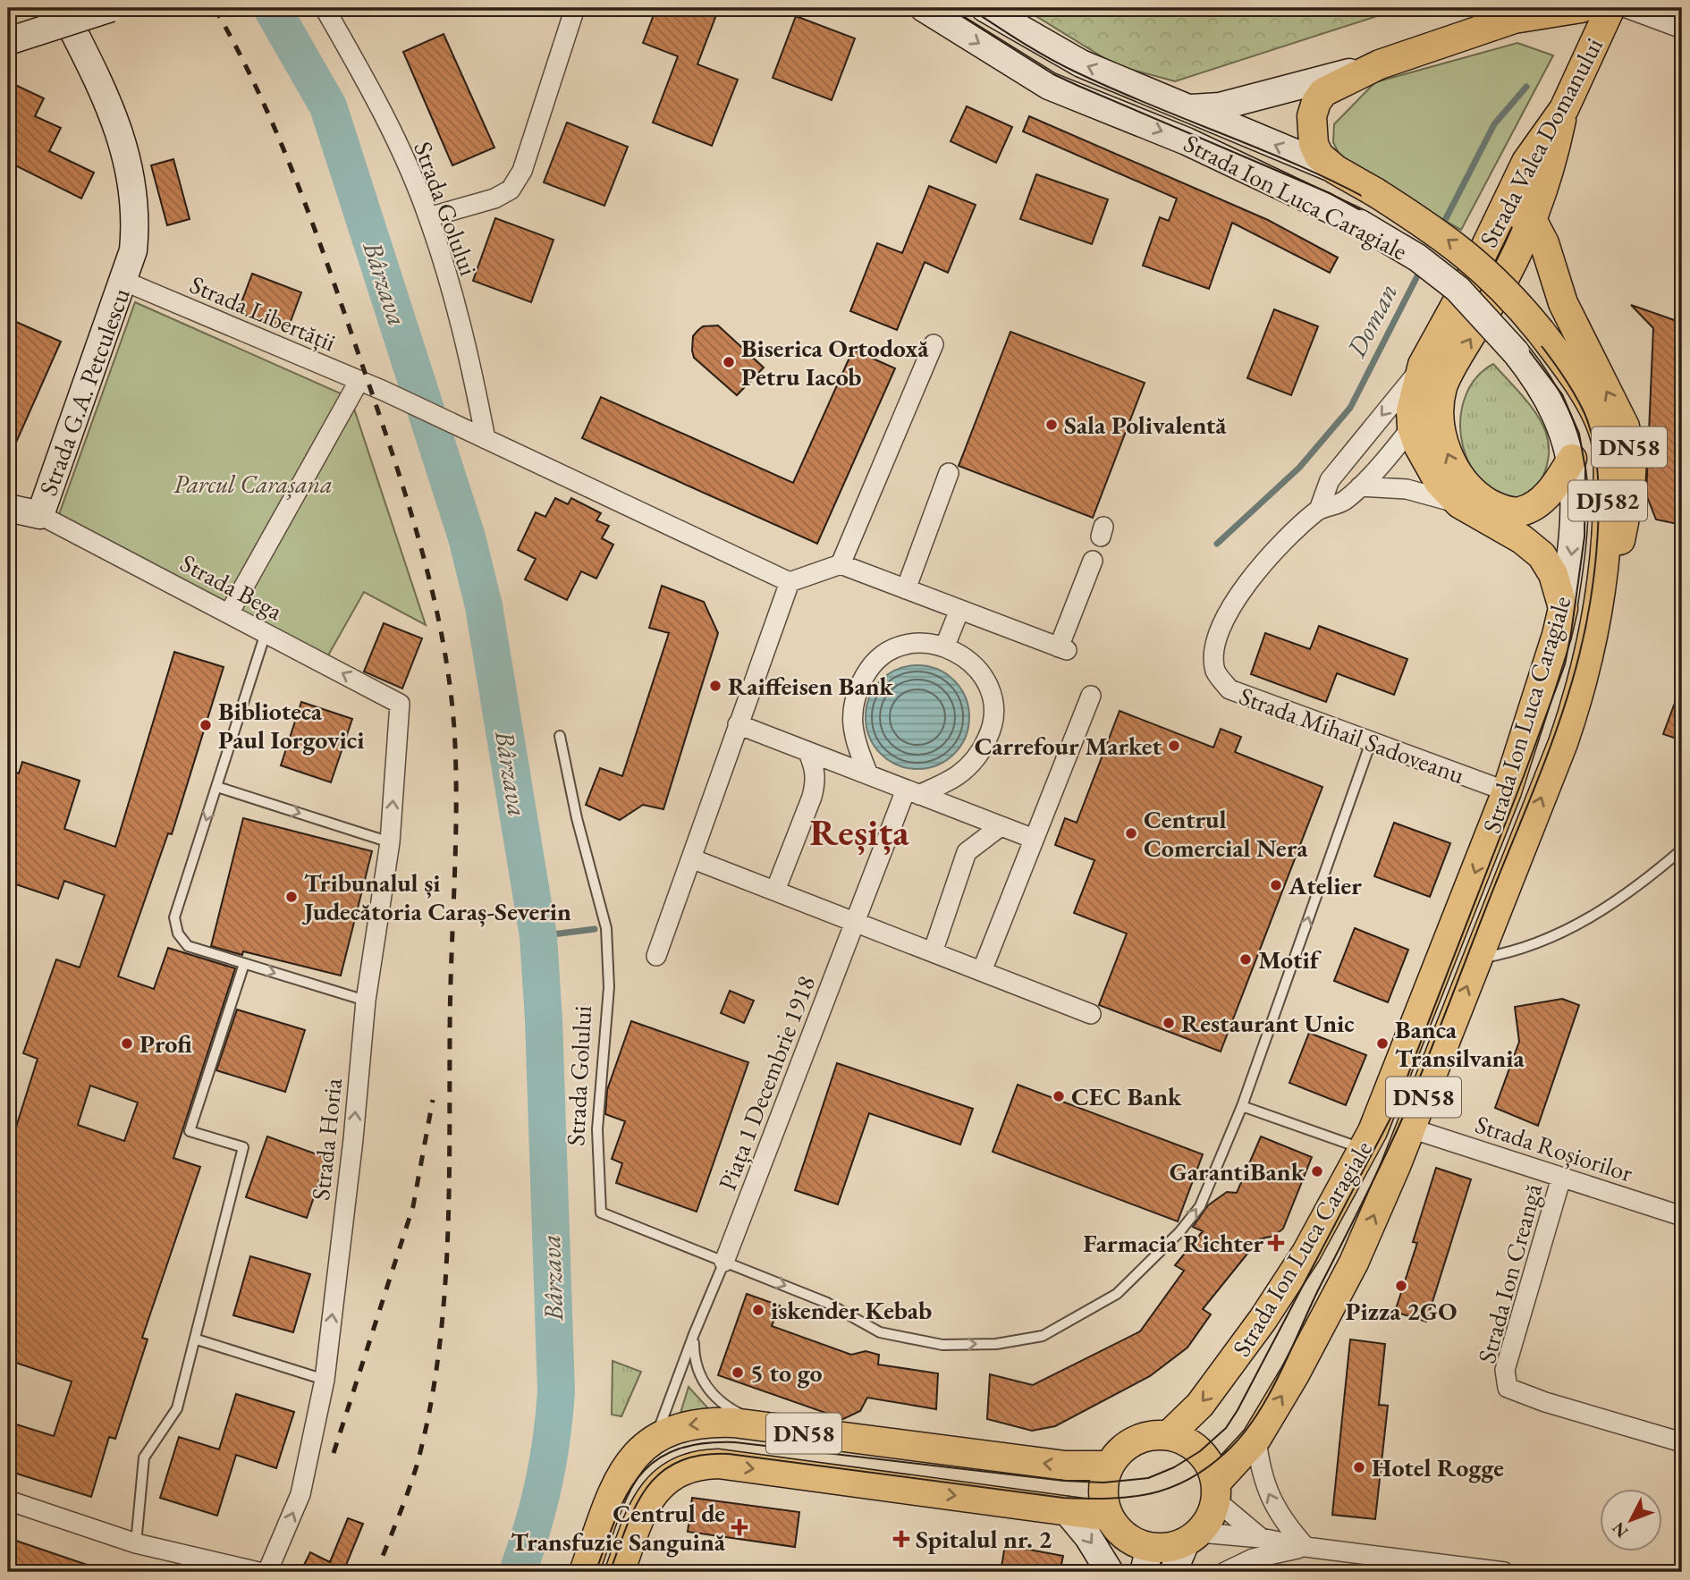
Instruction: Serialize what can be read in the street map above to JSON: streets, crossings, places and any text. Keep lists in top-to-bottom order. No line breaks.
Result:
{"streets":{"main road":["Strada Valea Domanului","Strada Ion Luca Caragiale","Strada G.A. Petculescu","DN58","DJ582","Strada Mihail Sadoveanu"],"street":["Strada Golului","Strada Libertății","Strada Bega","Piața 1 Decembrie 1918","Strada Horia","Strada Roșiorilor","Strada Ion Creangă"]},"crossings":[["Strada Valea Domanului","Strada Mihail Sadoveanu"],["Strada Ion Luca Caragiale","DN58"],["Strada Ion Luca Caragiale","Strada Mihail Sadoveanu"],["Strada Ion Luca Caragiale","Strada Roșiorilor"],["Strada Golului","Strada Libertății"],["Strada Golului","Piața 1 Decembrie 1918"],["Strada Libertății","Strada G.A. Petculescu"],["Strada G.A. Petculescu","Strada Bega"],["Strada Bega","Strada Horia"],["Strada Roșiorilor","Strada Ion Creangă"]],"one_way":["Strada Bega","Strada Horia"],"districts":["Reșița"],"water":["Bârzava","Doman"],"parks":["Parcul Carașana"],"places":{"other":["Biserica Ortodoxă Petru Iacob","Sala Polivalentă","Raiffeisen Bank","Biblioteca Paul Iorgovici","Carrefour Market","Centrul Comercial Nera","Atelier","Tribunalul și Judecătoria Caraș-Severin","Motif","Restaurant Unic","Profi","Banca Transilvania","CEC Bank","GarantiBank","Pizza 2GO","iskender Kebab","5 to go","Hotel Rogge"],"health":["Farmacia Richter","Centrul de Transfuzie Sanguină","Spitalul nr. 2"]},"north":"bottom left"}
